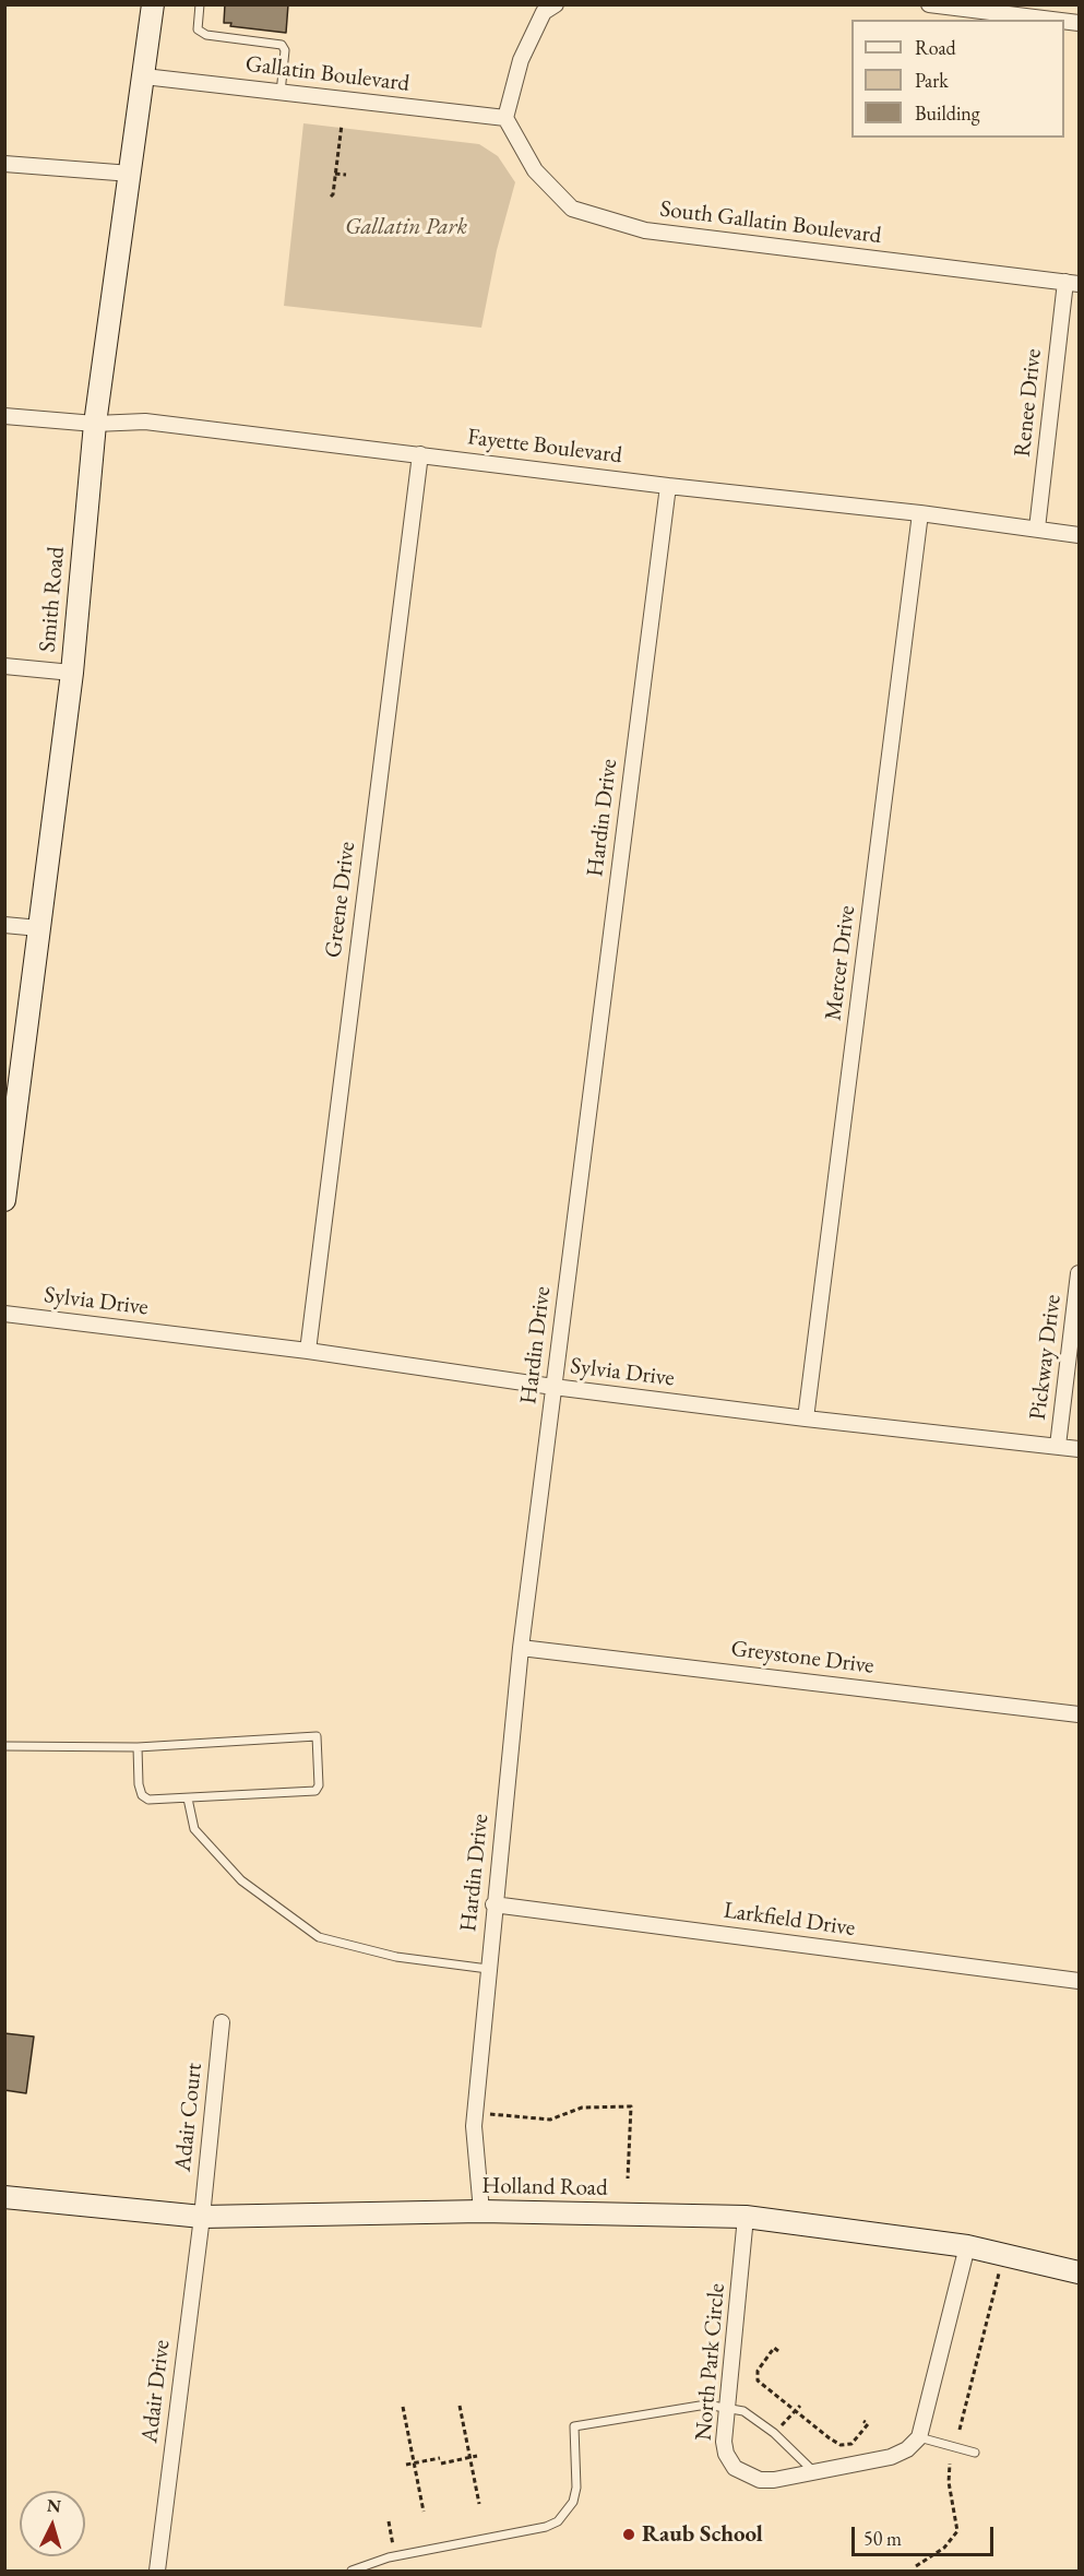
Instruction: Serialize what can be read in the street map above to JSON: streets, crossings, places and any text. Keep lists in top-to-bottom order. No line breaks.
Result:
{"streets":{"main road":["Smith Road","Holland Road"],"street":["Gallatin Boulevard","South Gallatin Boulevard","Renee Drive","Fayette Boulevard","Hardin Drive","Greene Drive","Mercer Drive","Sylvia Drive","Pickway Drive","Greystone Drive","Larkfield Drive","Adair Court","North Park Circle","Adair Drive"]},"crossings":[["Gallatin Boulevard","South Gallatin Boulevard"],["Gallatin Boulevard","Smith Road"],["South Gallatin Boulevard","Renee Drive"],["Renee Drive","Fayette Boulevard"],["Fayette Boulevard","Smith Road"],["Fayette Boulevard","Hardin Drive"],["Fayette Boulevard","Greene Drive"],["Fayette Boulevard","Mercer Drive"],["Hardin Drive","Sylvia Drive"],["Hardin Drive","Greystone Drive"],["Hardin Drive","Larkfield Drive"],["Hardin Drive","Holland Road"],["Greene Drive","Sylvia Drive"],["Mercer Drive","Sylvia Drive"],["Sylvia Drive","Pickway Drive"],["Adair Court","Holland Road"],["Adair Court","Adair Drive"],["Holland Road","North Park Circle"],["Holland Road","Adair Drive"]],"parks":["Gallatin Park"],"places":["Raub School"],"legend":["Road","Park","Building"],"scale_bar":"50 m","north":"top"}
